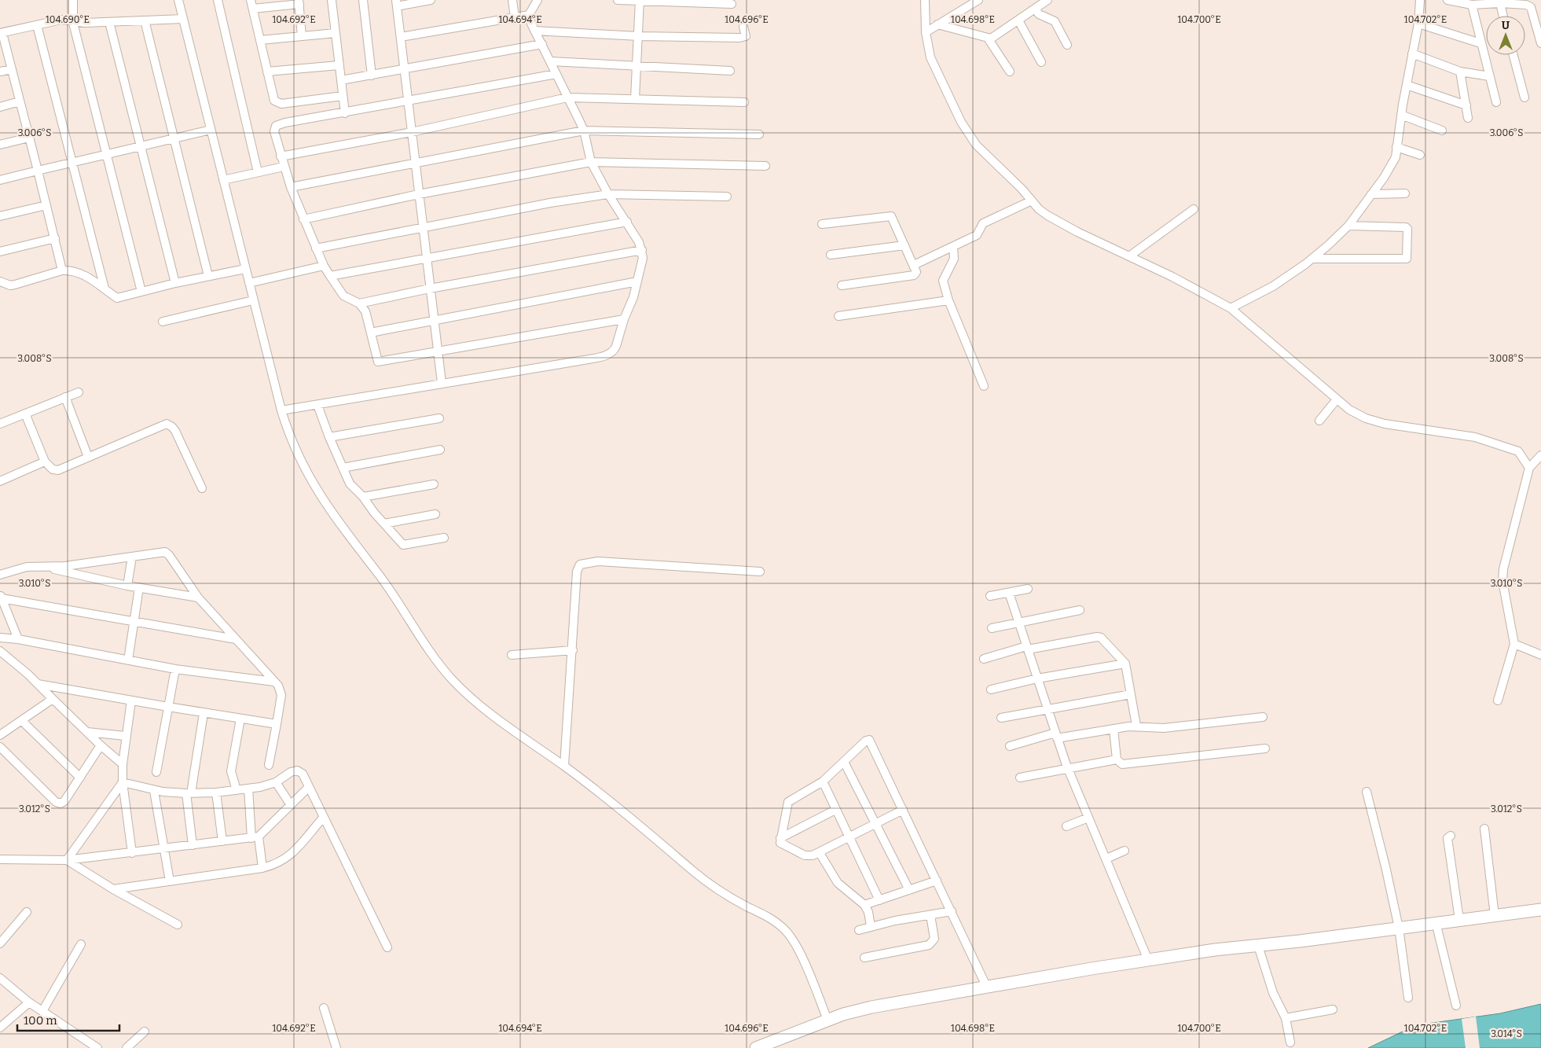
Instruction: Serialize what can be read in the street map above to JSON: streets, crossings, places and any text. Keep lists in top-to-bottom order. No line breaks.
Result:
{"scale_bar":"100 m","north":"top","coordinates":["104.690°E","104.692°E","104.694°E","104.696°E","104.698°E","104.700°E","104.702°E","3.006°S","3.008°S","3.010°S","3.012°S","3.014°S"]}
